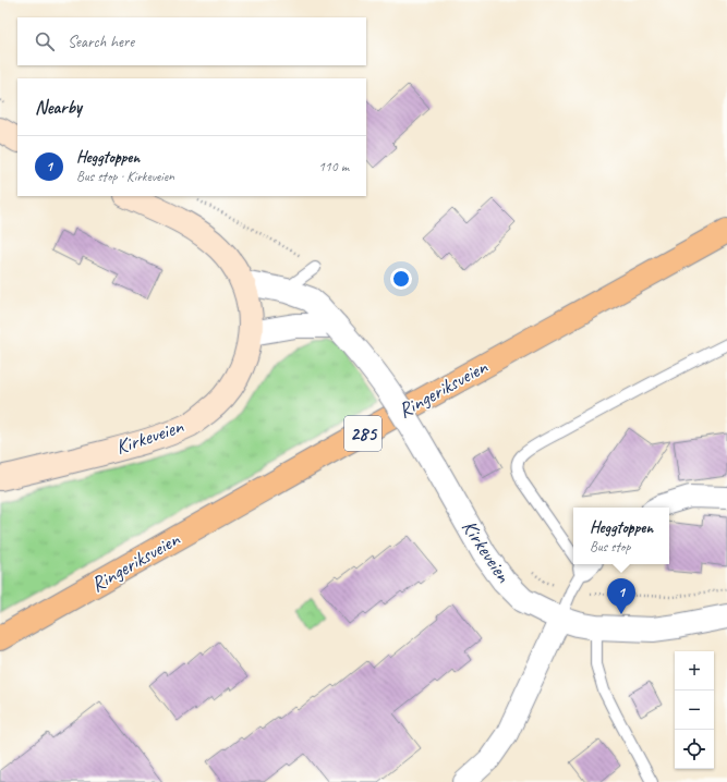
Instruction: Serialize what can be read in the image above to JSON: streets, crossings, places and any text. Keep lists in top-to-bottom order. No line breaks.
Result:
{"streets":{"main road":["Ringeriksveien","285","Kirkeveien"]},"page":{"search":"Search here","heading":"Nearby","list":[{"mark":"1","name":"Heggtoppen","note":"Bus stop · Kirkeveien","value":"110 m"}],"popup":["Heggtoppen","Bus stop"],"pins":"1","map_buttons":["+","−"]}}
